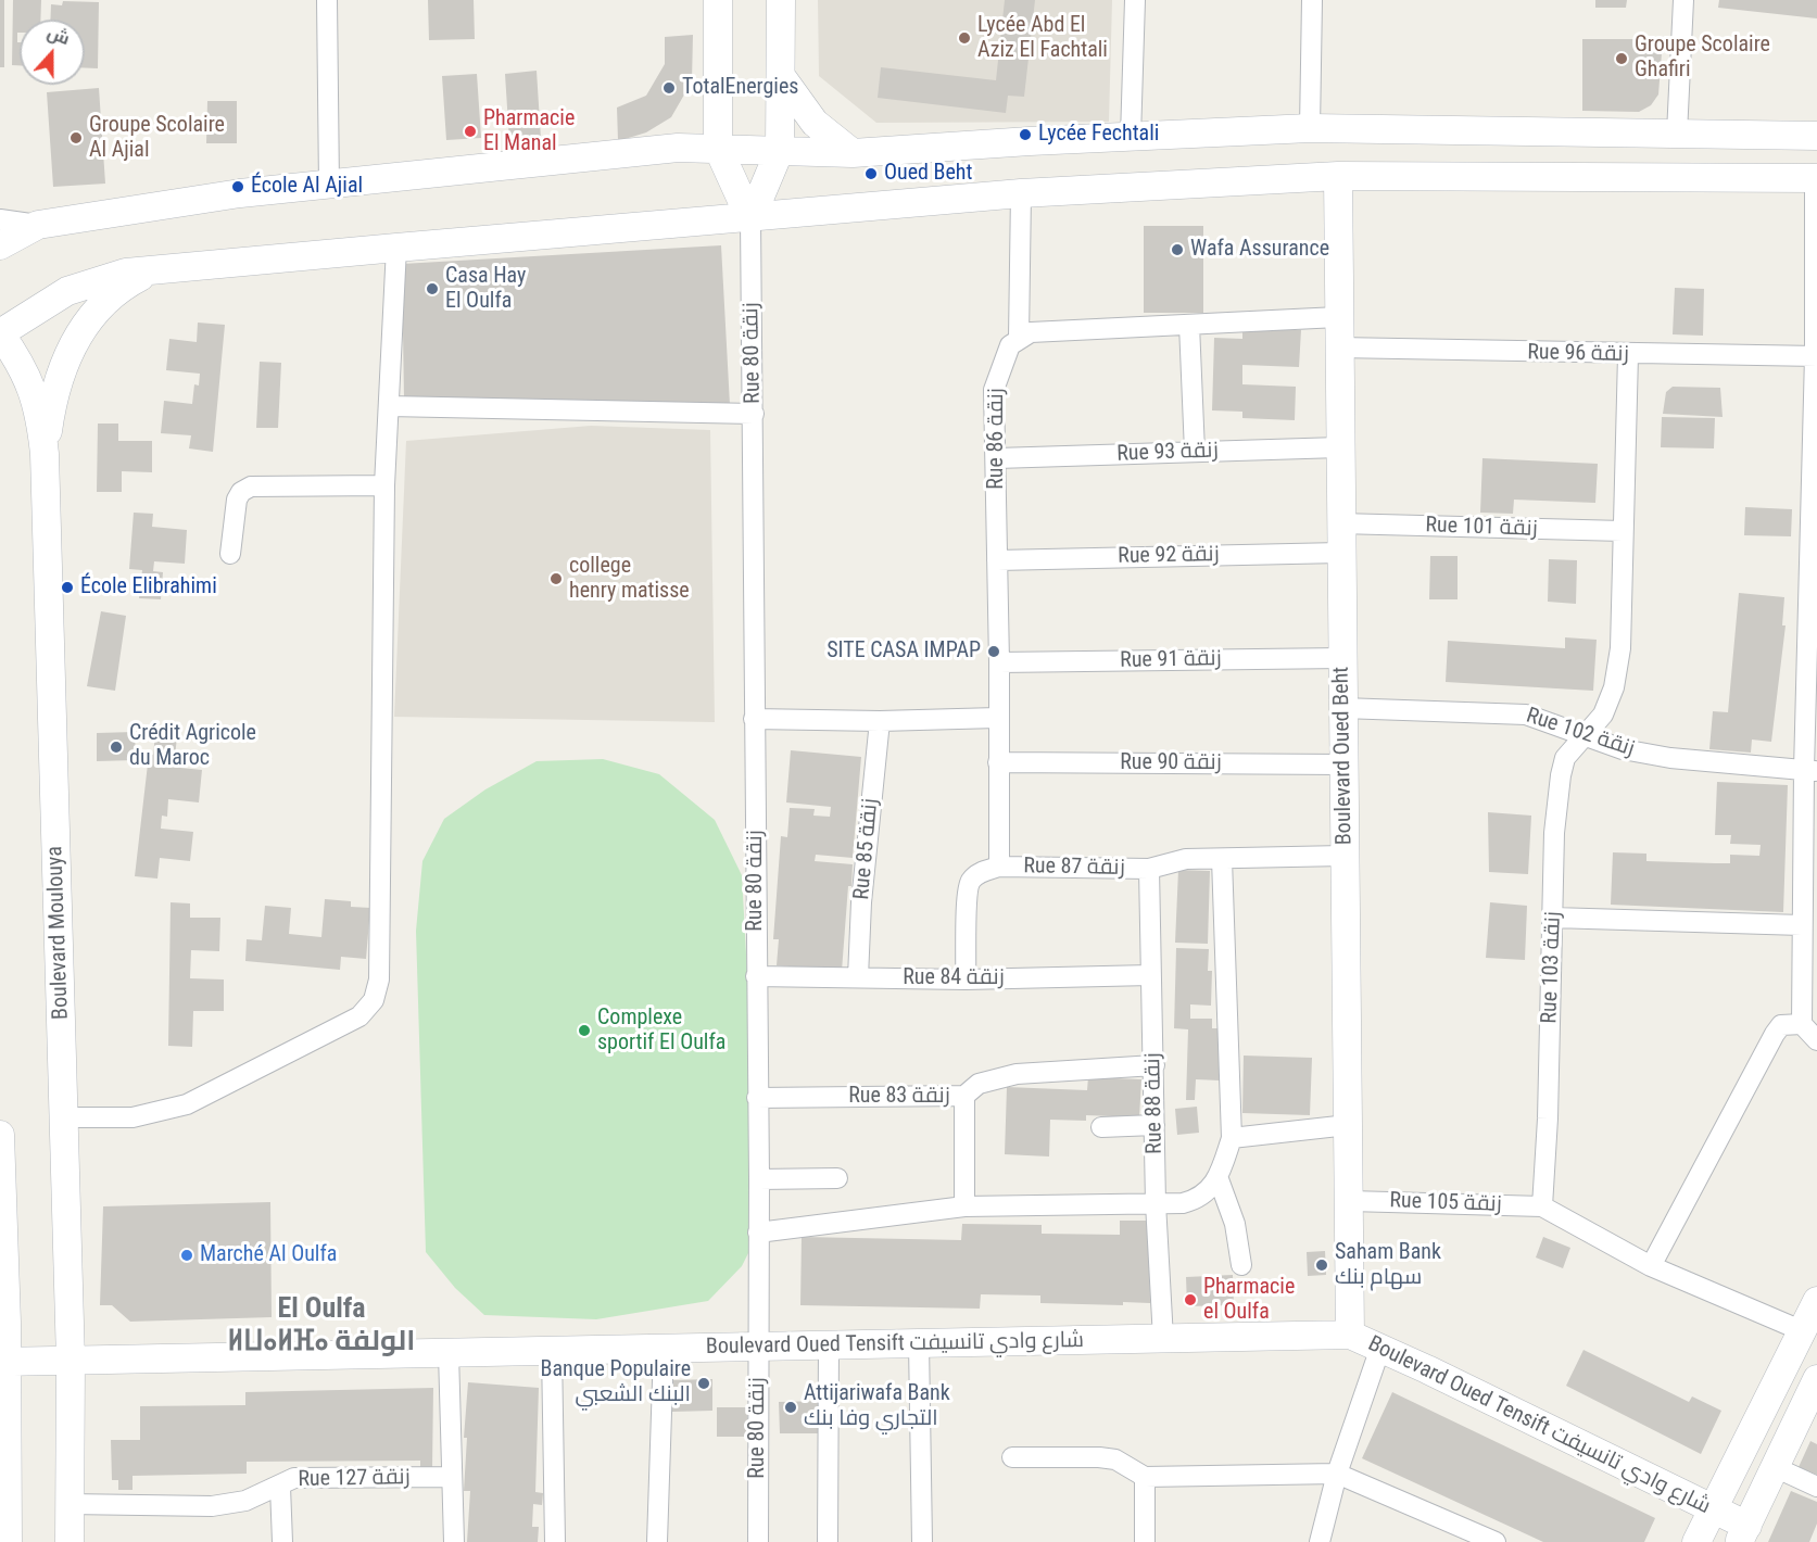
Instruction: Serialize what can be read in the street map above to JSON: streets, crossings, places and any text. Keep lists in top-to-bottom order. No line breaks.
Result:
{"streets":{"street":["Rue 80 زنقة","Rue 96 زنقة","Rue 86 زنقة","Rue 93 زنقة","Rue 101 زنقة","Rue 92 زنقة","Rue 91 زنقة","Rue 102 زنقة","Boulevard Oued Beht","Rue 90 زنقة","Rue 85 زنقة","Rue 87 زنقة","Boulevard Moulouya","Rue 103 زنقة","Rue 84 زنقة","Rue 83 زنقة","Rue 88 زنقة","Rue 105 زنقة","Boulevard Oued Tensift شارع وادي تانسيفت","Rue 127 زنقة"]},"crossings":[["Rue 80 زنقة","Rue 84 زنقة"],["Rue 80 زنقة","Rue 83 زنقة"],["Rue 80 زنقة","Boulevard Oued Tensift شارع وادي تانسيفت"],["Rue 96 زنقة","Boulevard Oued Beht"],["Rue 96 زنقة","Rue 103 زنقة"],["Rue 86 زنقة","Rue 93 زنقة"],["Rue 86 زنقة","Rue 92 زنقة"],["Rue 86 زنقة","Rue 91 زنقة"],["Rue 86 زنقة","Rue 90 زنقة"],["Rue 86 زنقة","Rue 87 زنقة"],["Rue 93 زنقة","Boulevard Oued Beht"],["Rue 101 زنقة","Boulevard Oued Beht"],["Rue 101 زنقة","Rue 103 زنقة"],["Rue 92 زنقة","Boulevard Oued Beht"],["Rue 91 زنقة","Boulevard Oued Beht"],["Rue 102 زنقة","Boulevard Oued Beht"],["Rue 102 زنقة","Rue 103 زنقة"],["Boulevard Oued Beht","Rue 90 زنقة"],["Boulevard Oued Beht","Rue 87 زنقة"],["Boulevard Oued Beht","Rue 105 زنقة"],["Boulevard Oued Beht","Boulevard Oued Tensift شارع وادي تانسيفت"],["Rue 85 زنقة","Rue 84 زنقة"],["Rue 87 زنقة","Rue 88 زنقة"],["Boulevard Moulouya","Boulevard Oued Tensift شارع وادي تانسيفت"],["Boulevard Moulouya","Rue 127 زنقة"],["Rue 103 زنقة","Rue 105 زنقة"],["Rue 84 زنقة","Rue 88 زنقة"],["Rue 83 زنقة","Rue 88 زنقة"],["Rue 88 زنقة","Boulevard Oued Tensift شارع وادي تانسيفت"]],"districts":["El Oulfa ⵍⵡⴰⵍⴼⴰ الولفة"],"places":["Lycée Abd El Aziz El Fachtali","Groupe Scolaire Ghafiri","TotalEnergies","Pharmacie El Manal","Lycée Fechtali","Groupe Scolaire Al Ajial","Oued Beht","École Al Ajial","Wafa Assurance","Casa Hay El Oulfa","college henry matisse","École Elibrahimi","SITE CASA IMPAP","Crédit Agricole du Maroc","Complexe sportif El Oulfa","Marché Al Oulfa","Saham Bank سهام بنك","Pharmacie el Oulfa","Banque Populaire البنك الشعبي","Attijariwafa Bank التجاري وفا بنك"],"north":"top"}
